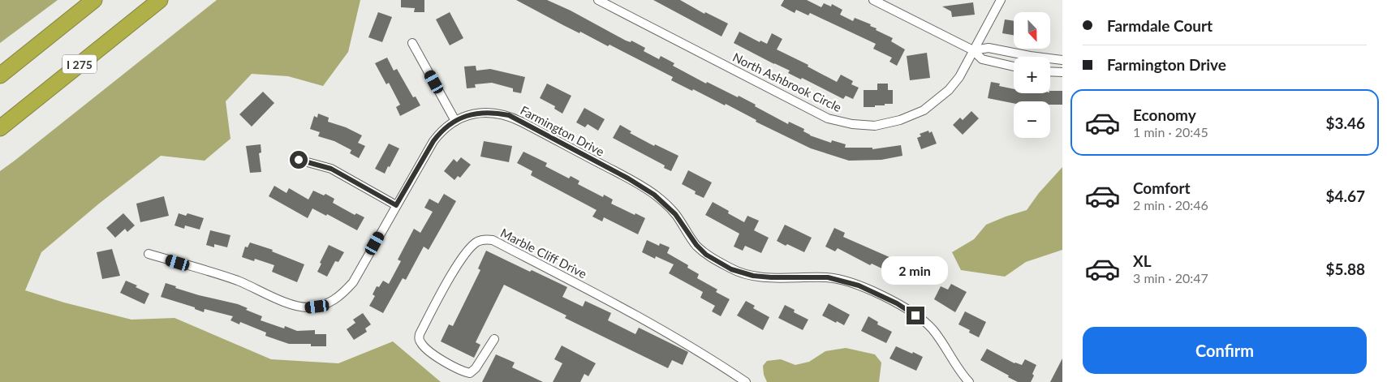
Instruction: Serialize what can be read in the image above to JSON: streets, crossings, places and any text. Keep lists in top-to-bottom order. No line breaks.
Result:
{"streets":{"highway":["I 275"],"street":["North Ashbrook Circle","Farmington Drive","Marble Cliff Drive"]},"north":"bottom","page":{"banner":["Farmdale Court","Farmington Drive"],"map_buttons":["+","−"],"list":[{"name":"Economy","note":"1 min · 20:45","value":"$3.46"},{"name":"Comfort","note":"2 min · 20:46","value":"$4.67"},{"name":"XL","note":"3 min · 20:47","value":"$5.88"}],"bubble":"2 min","buttons":"Confirm"}}
